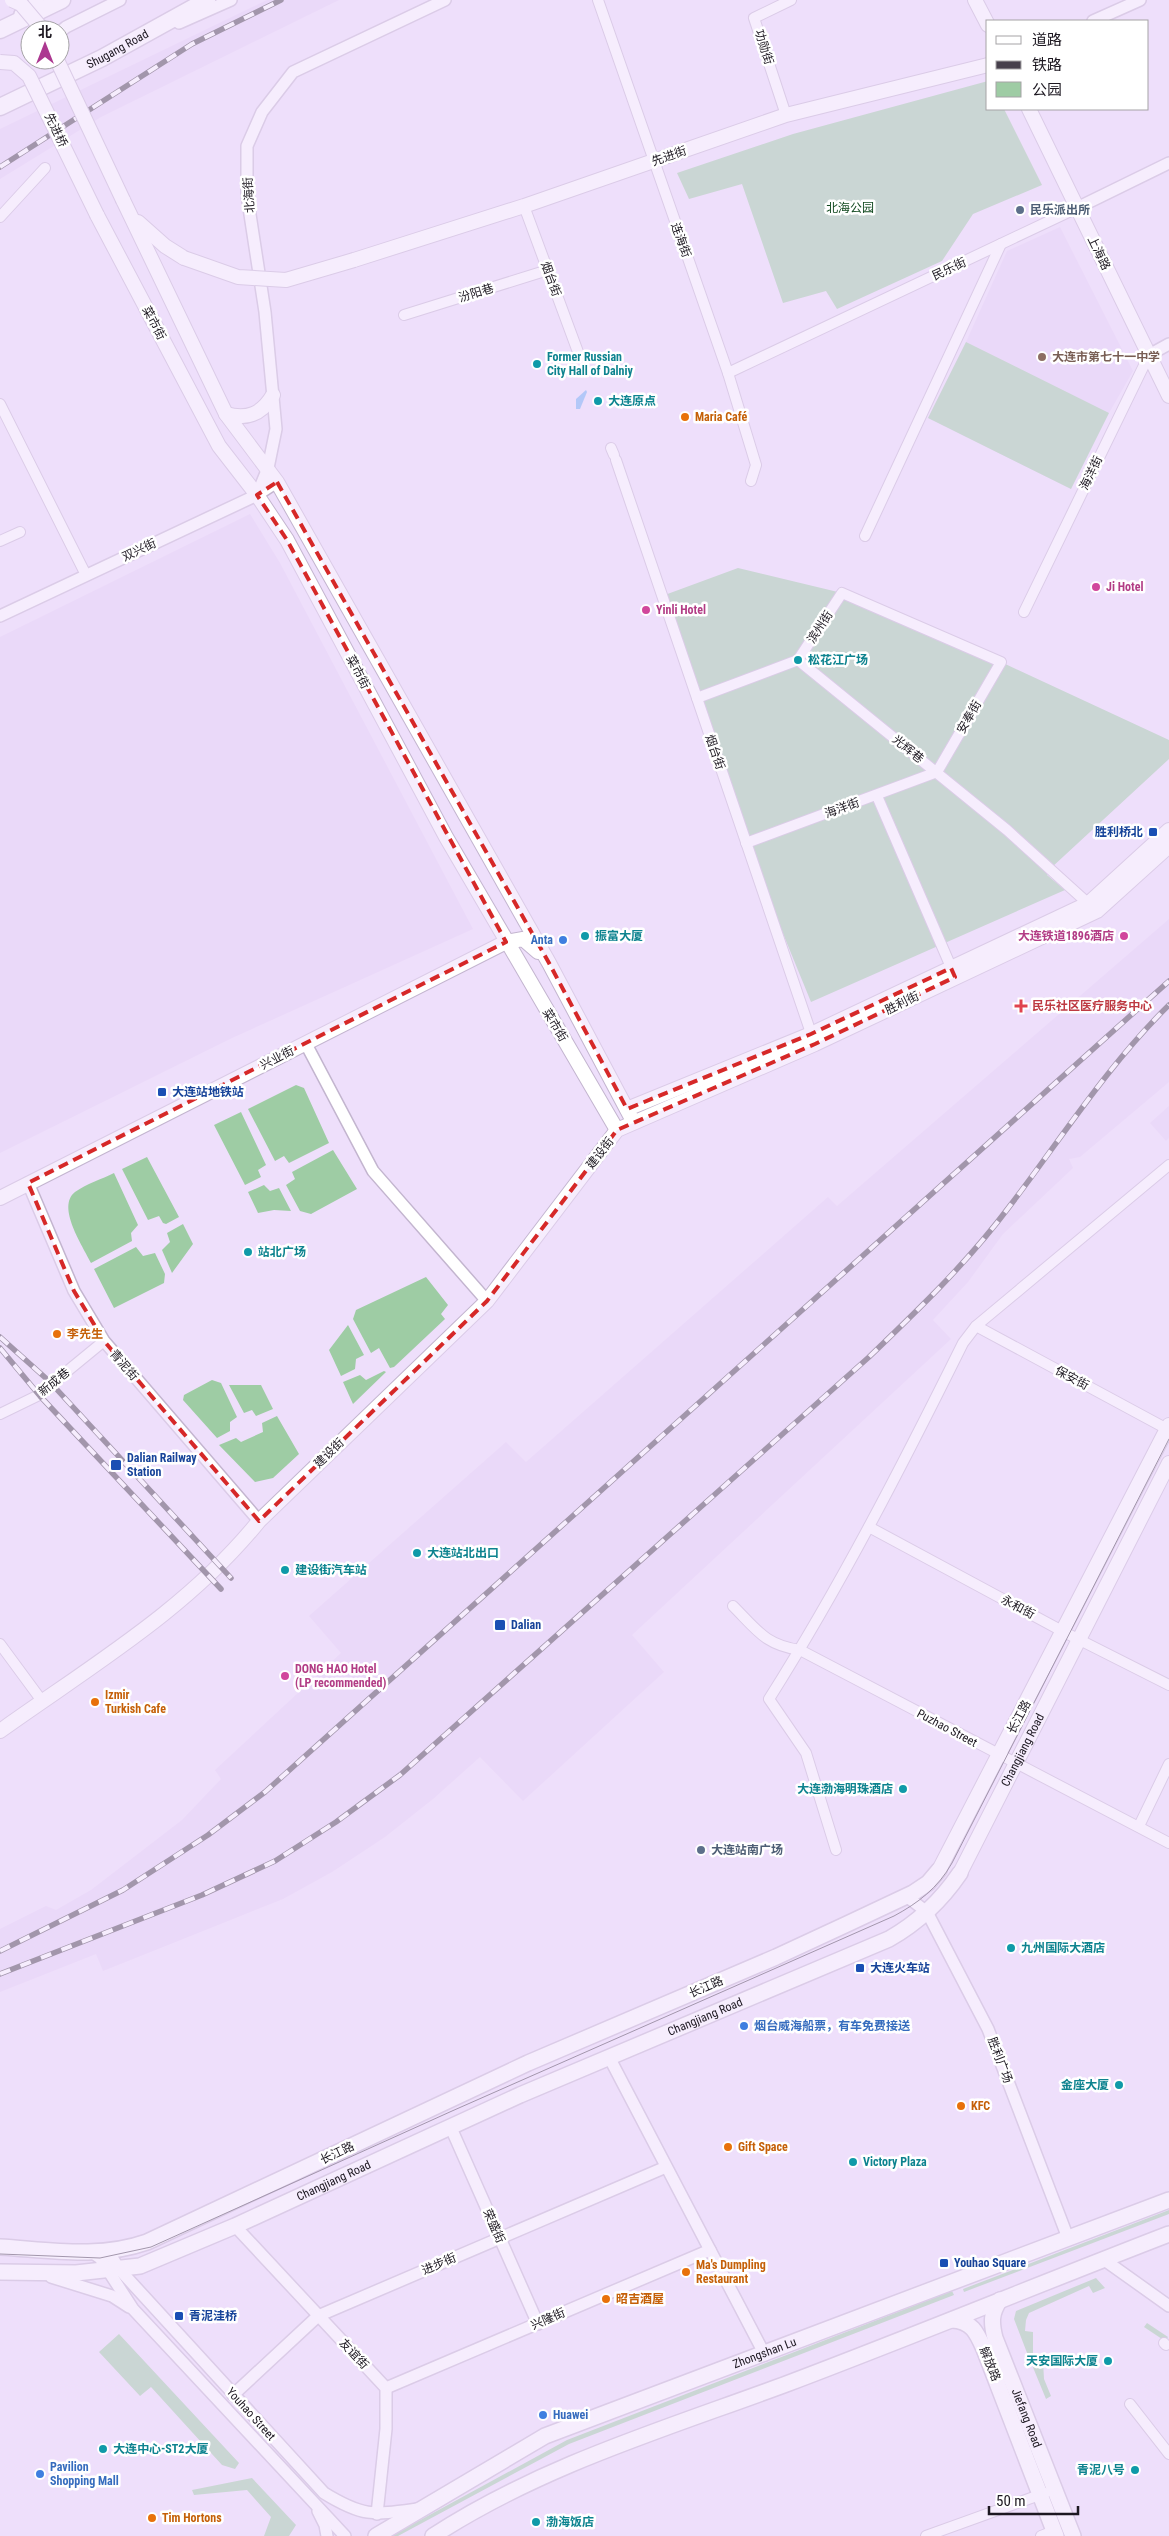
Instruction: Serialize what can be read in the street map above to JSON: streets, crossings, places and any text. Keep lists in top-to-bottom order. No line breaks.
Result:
{"streets":{"highway":["Shugang Road"],"main road":["先进桥","先进街","上海路","菜市街","胜利街","兴业街","建设街","长江路","Changjiang Road","Zhongshan Lu","解放路","Jiefang Road"],"street":["功勋街","北海街","连海街","民乐街","烟台街","汾阳巷","海洋街","双兴街","滨州街","安奉街","光辉巷","青泥街","保安街","新成巷","永和街","Puzhao Street","胜利广场","荣盛街","进步街","兴隆街","友谊街","Youhao Street"]},"crossings":[["功勋街","先进街"],["先进桥","菜市街"],["先进街","连海街"],["先进街","烟台街"],["先进街","菜市街"],["北海街","菜市街"],["北海街","双兴街"],["连海街","民乐街"],["上海路","民乐街"],["上海路","海洋街"],["烟台街","汾阳巷"],["烟台街","海洋街"],["烟台街","胜利街"],["菜市街","双兴街"],["菜市街","胜利街"],["菜市街","兴业街"],["菜市街","建设街"],["海洋街","安奉街"],["海洋街","光辉巷"],["滨州街","安奉街"],["滨州街","光辉巷"],["安奉街","光辉巷"],["光辉巷","胜利街"],["胜利街","建设街"],["兴业街","青泥街"],["建设街","青泥街"],["青泥街","新成巷"],["保安街","长江路"],["永和街","长江路"],["永和街","Changjiang Road"],["长江路","Puzhao Street"],["长江路","胜利广场"],["长江路","Youhao Street"],["Puzhao Street","Changjiang Road"],["Changjiang Road","胜利广场"],["Changjiang Road","荣盛街"],["Changjiang Road","友谊街"],["Changjiang Road","Youhao Street"],["胜利广场","Zhongshan Lu"],["荣盛街","进步街"],["荣盛街","兴隆街"],["进步街","友谊街"],["进步街","Youhao Street"],["兴隆街","友谊街"],["Zhongshan Lu","Youhao Street"]],"parks":["北海公园"],"places":{"other":["民乐派出所","大连市第七十一中学","Former Russian City Hall of Dalniy","大连原点","Maria Café","Ji Hotel","Yinli Hotel","松花江广场","振富大厦","大连铁道1896酒店","Anta","站北广场","李先生","大连站北出口","建设街汽车站","DONG HAO Hotel (LP recommended)","Izmir Turkish Cafe","大连渤海明珠酒店","大连站南广场","九州国际大酒店","烟台威海船票，有车免费接送","金座大厦","KFC","Gift Space","Victory Plaza","Ma's Dumpling Restaurant","昭吉酒屋","天安国际大厦","Huawei","大连中心-ST2大厦","青泥八号","Pavilion Shopping Mall","Tim Hortons","渤海饭店"],"transit":["胜利桥北","大连站地铁站","Dalian Railway Station","Dalian","大连火车站","Youhao Square","青泥洼桥"],"health":["民乐社区医疗服务中心"]},"legend":["道路","铁路","公园"],"scale_bar":"50 m","north":"top"}
